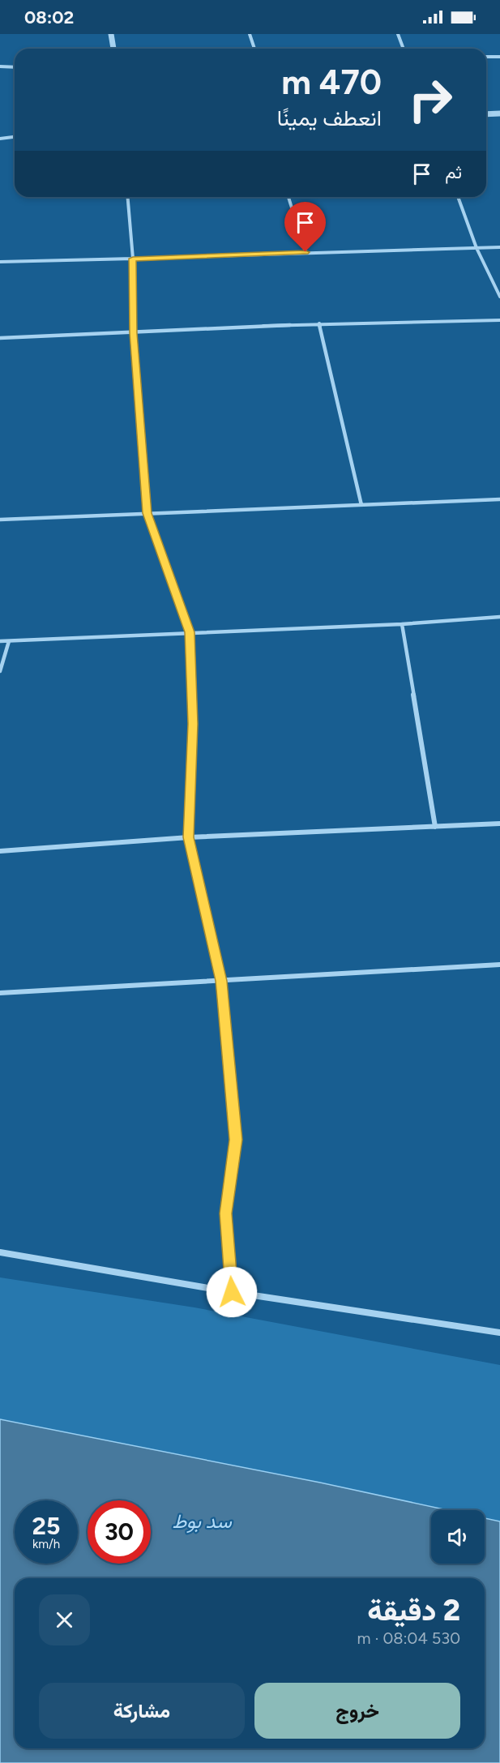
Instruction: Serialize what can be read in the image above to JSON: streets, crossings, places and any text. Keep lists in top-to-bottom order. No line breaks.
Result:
{"water":["سد بوط"],"page":{"status":"08:02","turn":["470 m","انعطف يمينًا"],"then":"ثم","speed":"25 km/h","limit":"30","heading":["2 دقيقة","530 m · 08:04"],"buttons":["خروج","مشاركة"]}}
